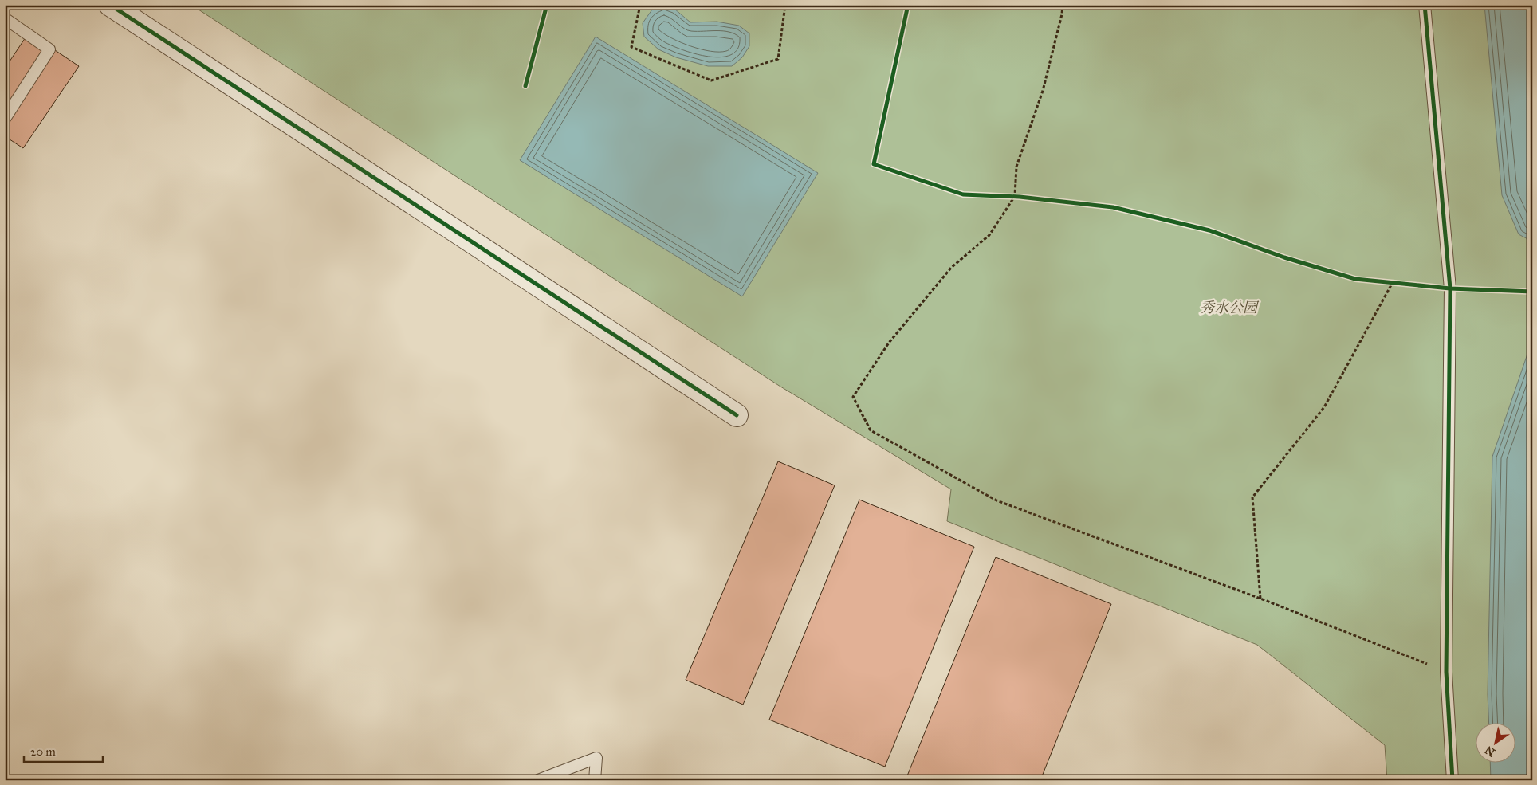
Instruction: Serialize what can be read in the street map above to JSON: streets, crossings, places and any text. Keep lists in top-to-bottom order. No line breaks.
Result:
{"parks":["秀水公园"],"scale_bar":"20 m","north":"bottom left"}
